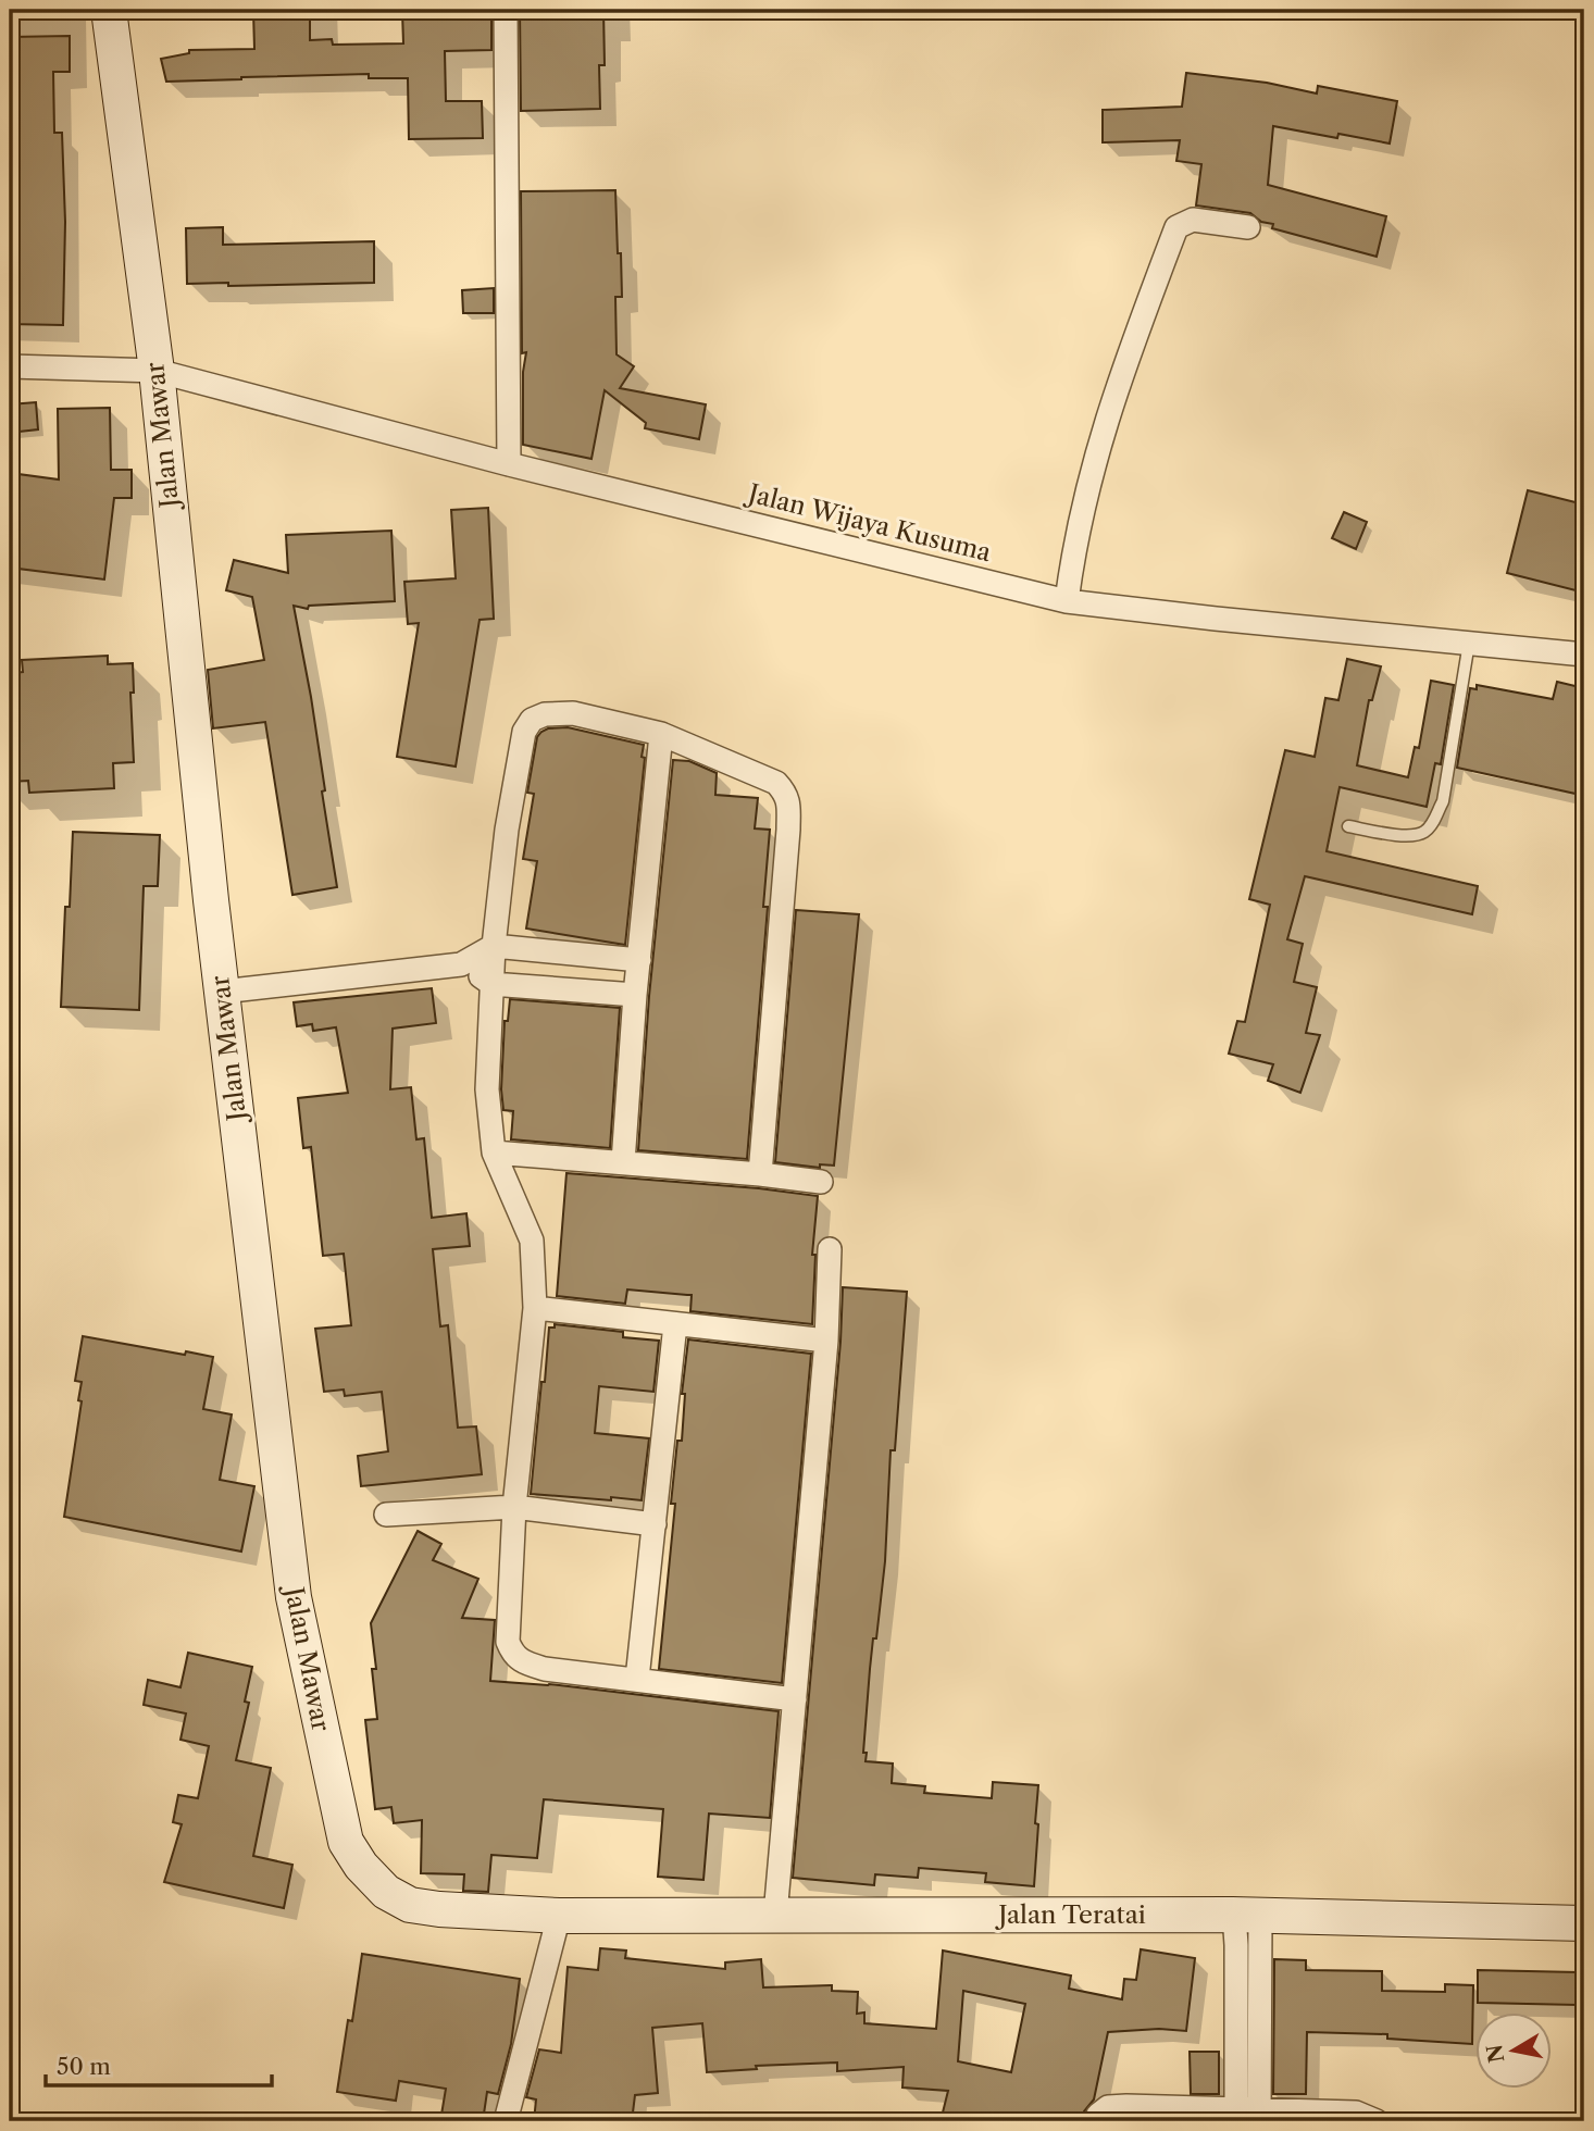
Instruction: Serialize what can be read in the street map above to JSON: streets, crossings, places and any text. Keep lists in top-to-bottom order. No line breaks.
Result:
{"streets":{"street":["Jalan Mawar","Jalan Wijaya Kusuma","Jalan Teratai"]},"crossings":[["Jalan Mawar","Jalan Wijaya Kusuma"],["Jalan Mawar","Jalan Teratai"]],"scale_bar":"50 m","north":"left"}
